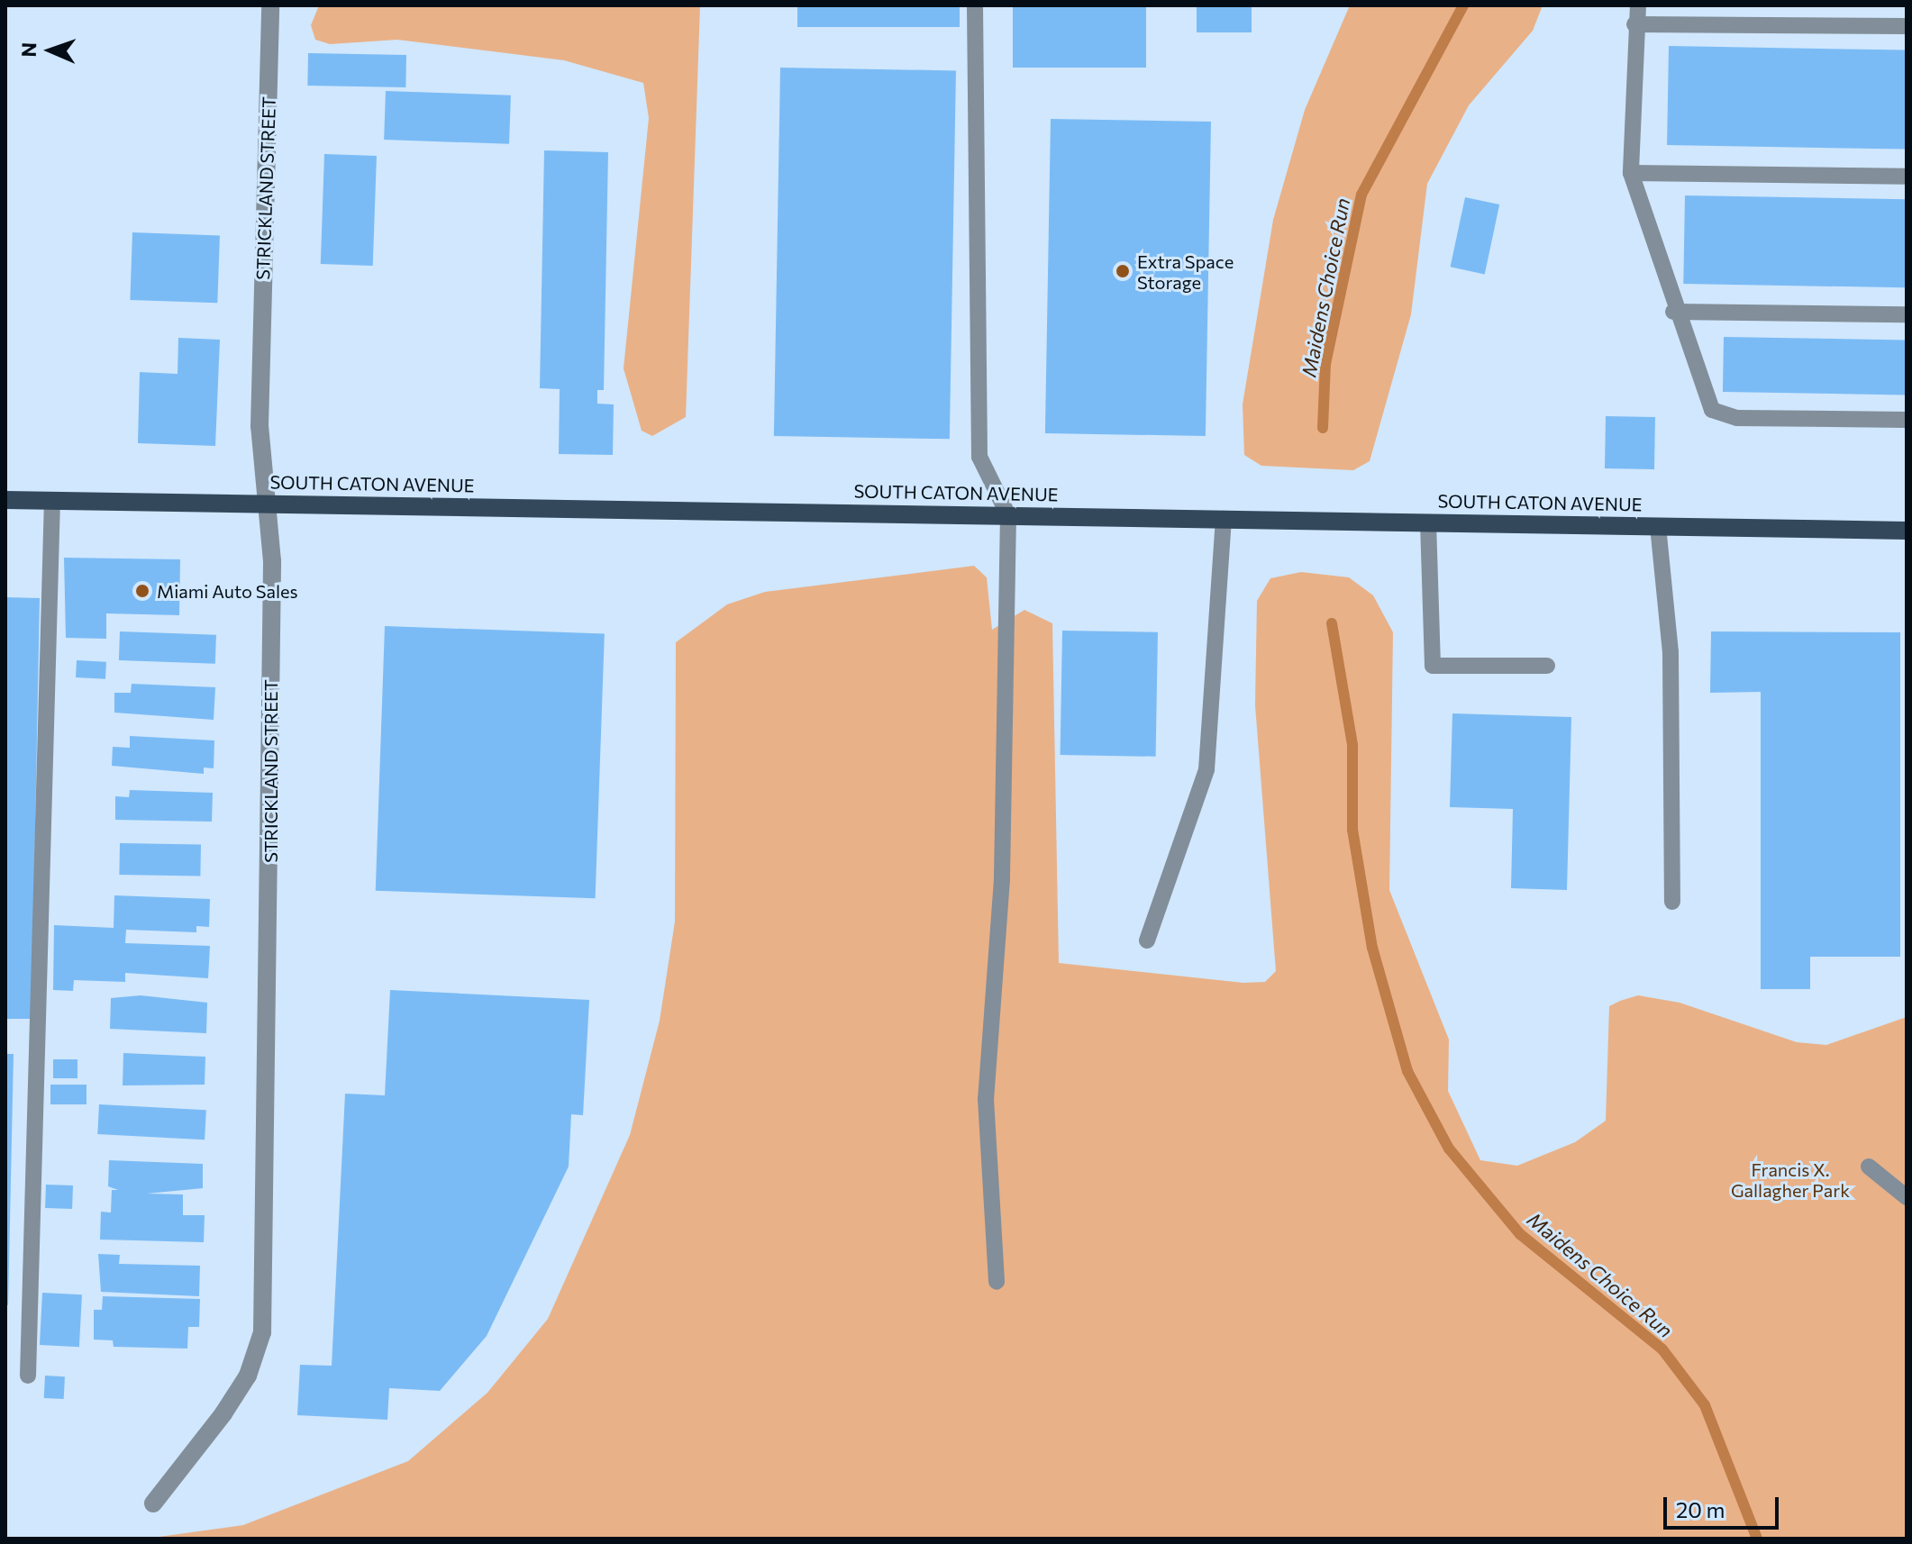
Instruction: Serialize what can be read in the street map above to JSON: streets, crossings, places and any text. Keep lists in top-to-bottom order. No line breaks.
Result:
{"streets":{"main road":["SOUTH CATON AVENUE"],"street":["STRICKLAND STREET"]},"crossings":[["STRICKLAND STREET","SOUTH CATON AVENUE"]],"water":["Maidens Choice Run"],"parks":["Francis X. Gallagher Park"],"places":["Extra Space Storage","Miami Auto Sales"],"scale_bar":"20 m","north":"left"}
